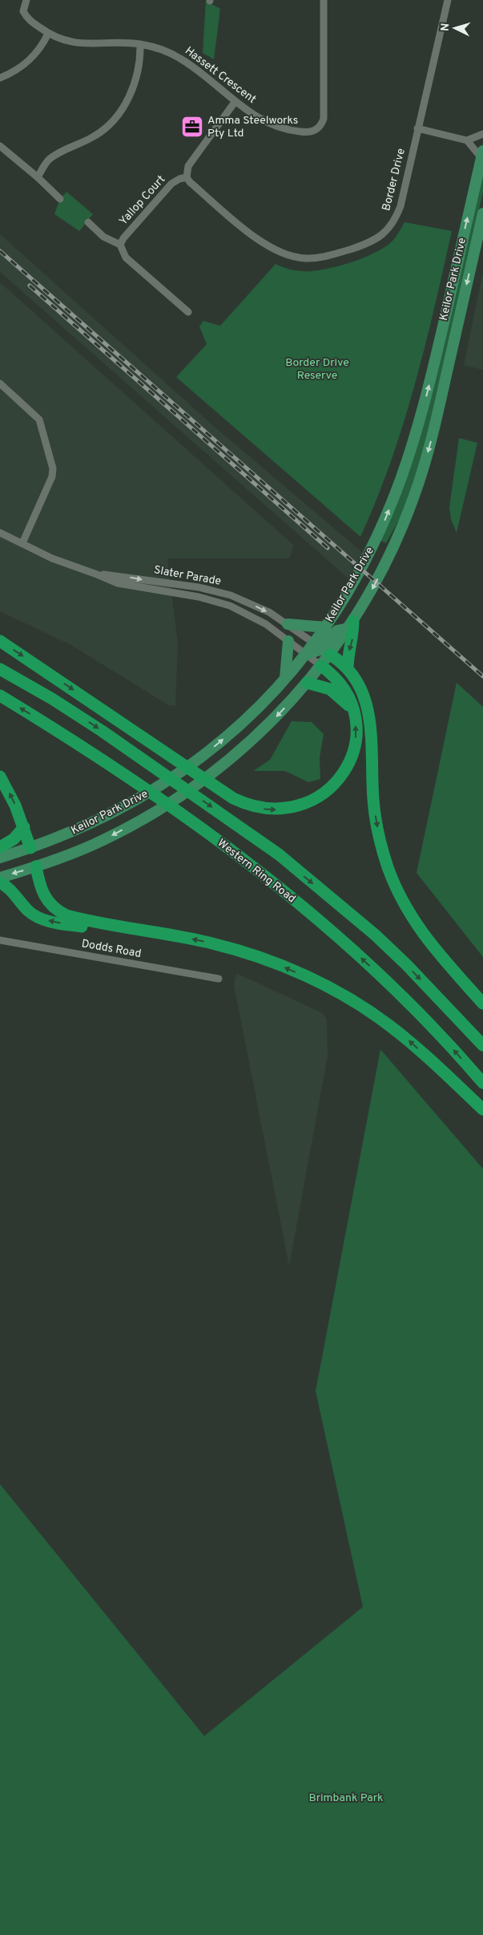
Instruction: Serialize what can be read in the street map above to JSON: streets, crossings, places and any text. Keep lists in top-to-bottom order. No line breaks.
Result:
{"streets":{"highway":["Western Ring Road"],"main road":["Keilor Park Drive"],"street":["Hassett Crescent","Border Drive","Yallop Court","Slater Parade","Dodds Road"]},"crossings":[["Border Drive","Yallop Court"],["Keilor Park Drive","Slater Parade"]],"parks":["Border Drive Reserve","Brimbank Park"],"places":{"office":["Amma Steelworks Pty Ltd"]},"north":"left"}
